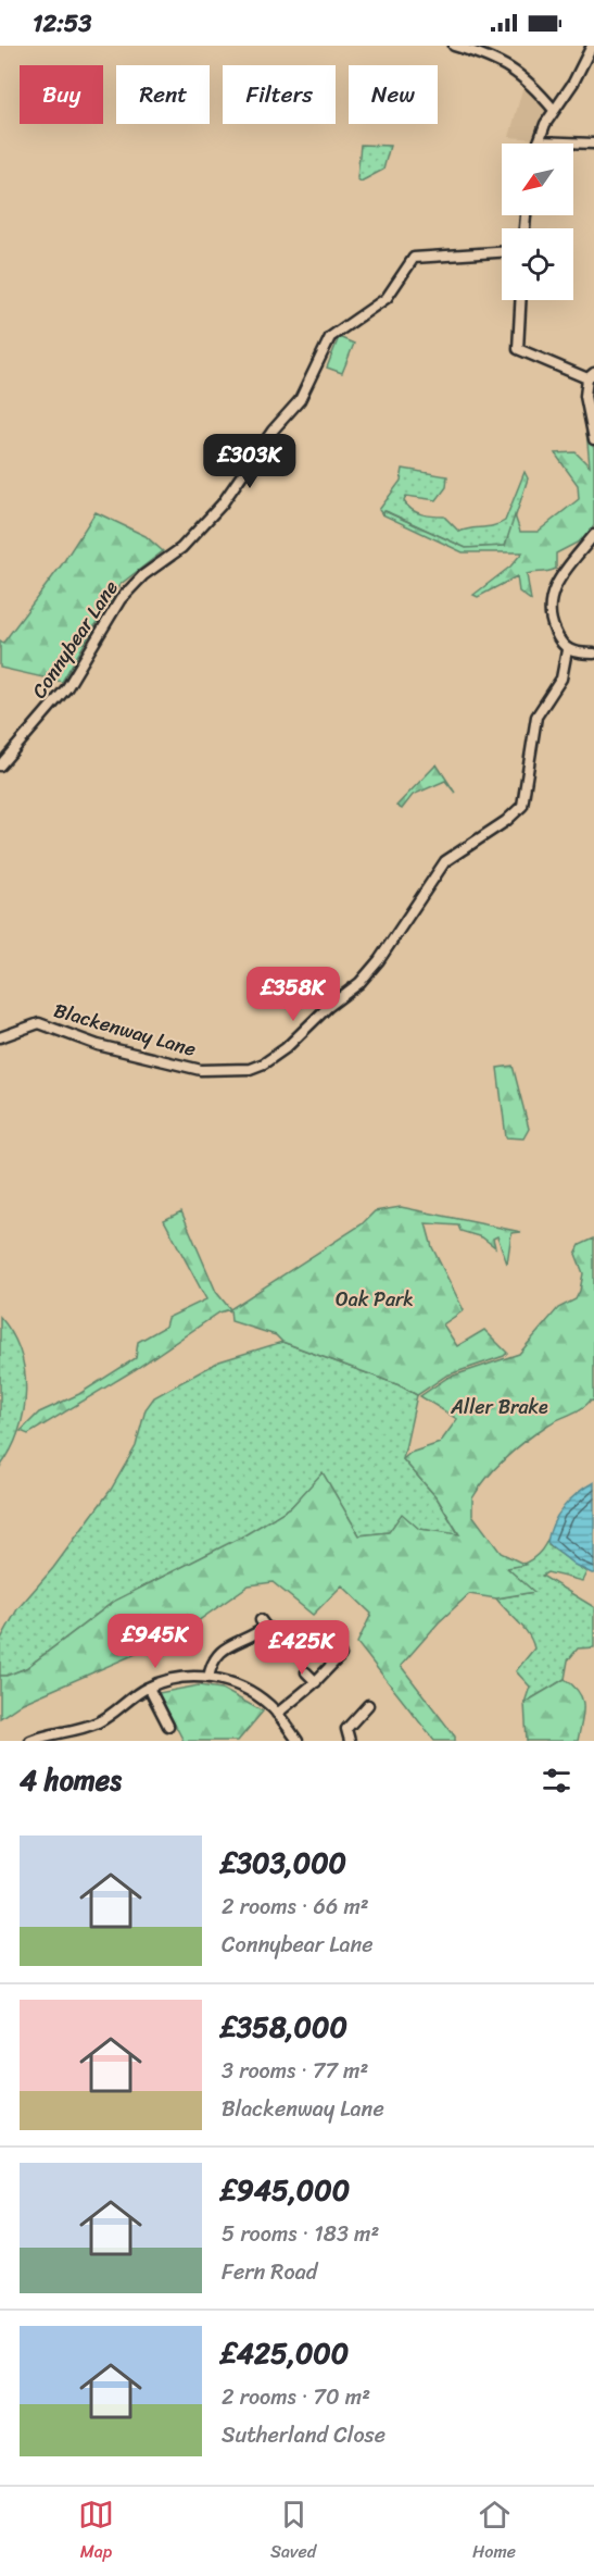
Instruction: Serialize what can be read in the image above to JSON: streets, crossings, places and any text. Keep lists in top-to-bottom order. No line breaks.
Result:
{"streets":{"street":["Connybear Lane","Blackenway Lane"]},"parks":["Oak Park","Aller Brake"],"north":"bottom left","page":{"status":"12:53","chip":["Buy","Rent","Filters","New"],"price":["£303K","£358K","£945K","£425K"],"heading":"4 homes","list":[{"name":"£303,000","note":"2 rooms · 66 m² · Connybear Lane"},{"name":"£358,000","note":"3 rooms · 77 m² · Blackenway Lane"},{"name":"£945,000","note":"5 rooms · 183 m² · Fern Road"},{"name":"£425,000","note":"2 rooms · 70 m² · Sutherland Close"}],"tabs":["Map","Saved","Home"]}}
